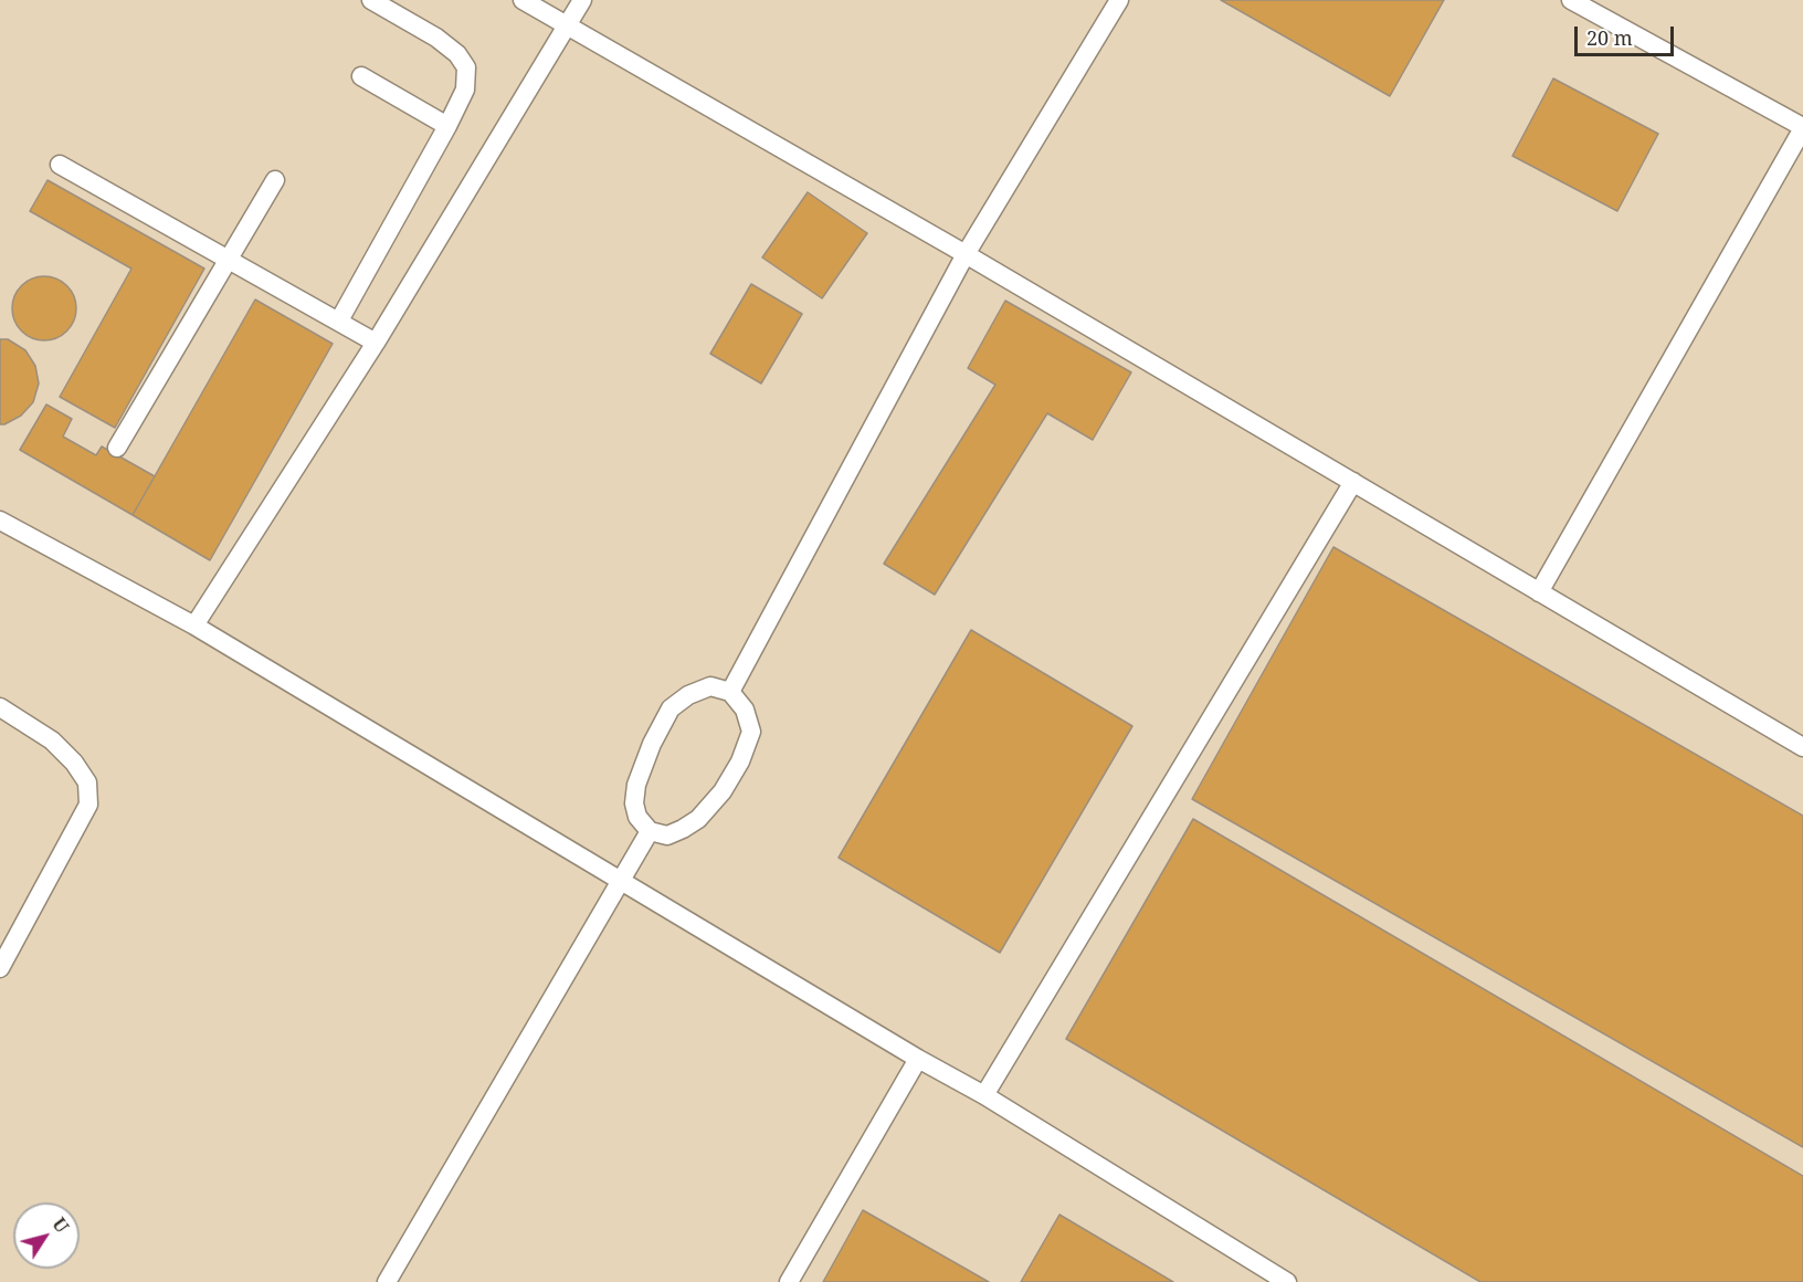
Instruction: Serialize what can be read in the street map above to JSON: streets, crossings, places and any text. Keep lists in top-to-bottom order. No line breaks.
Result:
{"scale_bar":"20 m","north":"top right"}
